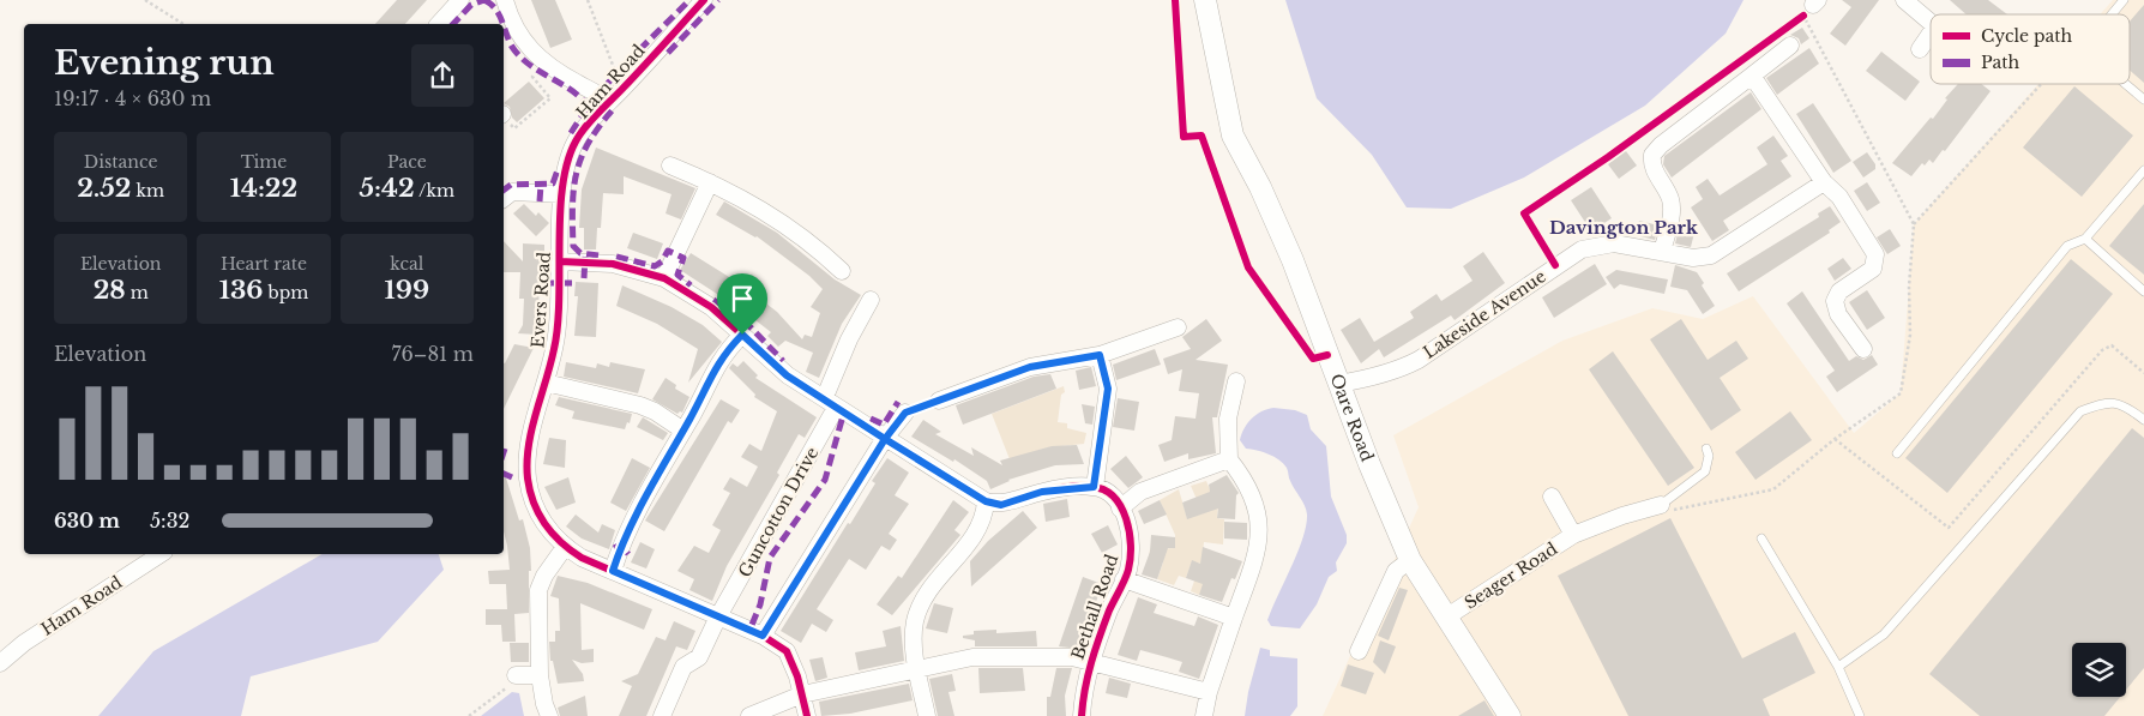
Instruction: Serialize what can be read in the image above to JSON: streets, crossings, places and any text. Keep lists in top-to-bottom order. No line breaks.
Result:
{"streets":{"street":["Ham Road","Evers Road","Lakeside Avenue","Oare Road","Guncotton Drive","Seager Road","Bethall Road"]},"crossings":[["Ham Road","Evers Road"],["Evers Road","Guncotton Drive"],["Lakeside Avenue","Oare Road"],["Oare Road","Seager Road"]],"districts":["Davington Park"],"legend":["Cycle path","Path"],"page":{"heading":["Evening run","19:17 · 4 × 630 m"],"stats":[["Distance","2.52 km"],["Time","14:22"],["Pace","5:42 /km"],["Elevation","28 m"],["Heart rate","136 bpm"],["kcal","199"]],"chart":["Elevation","76–81 m"],"list":[{"name":"630 m","note":"5:32"}]}}
